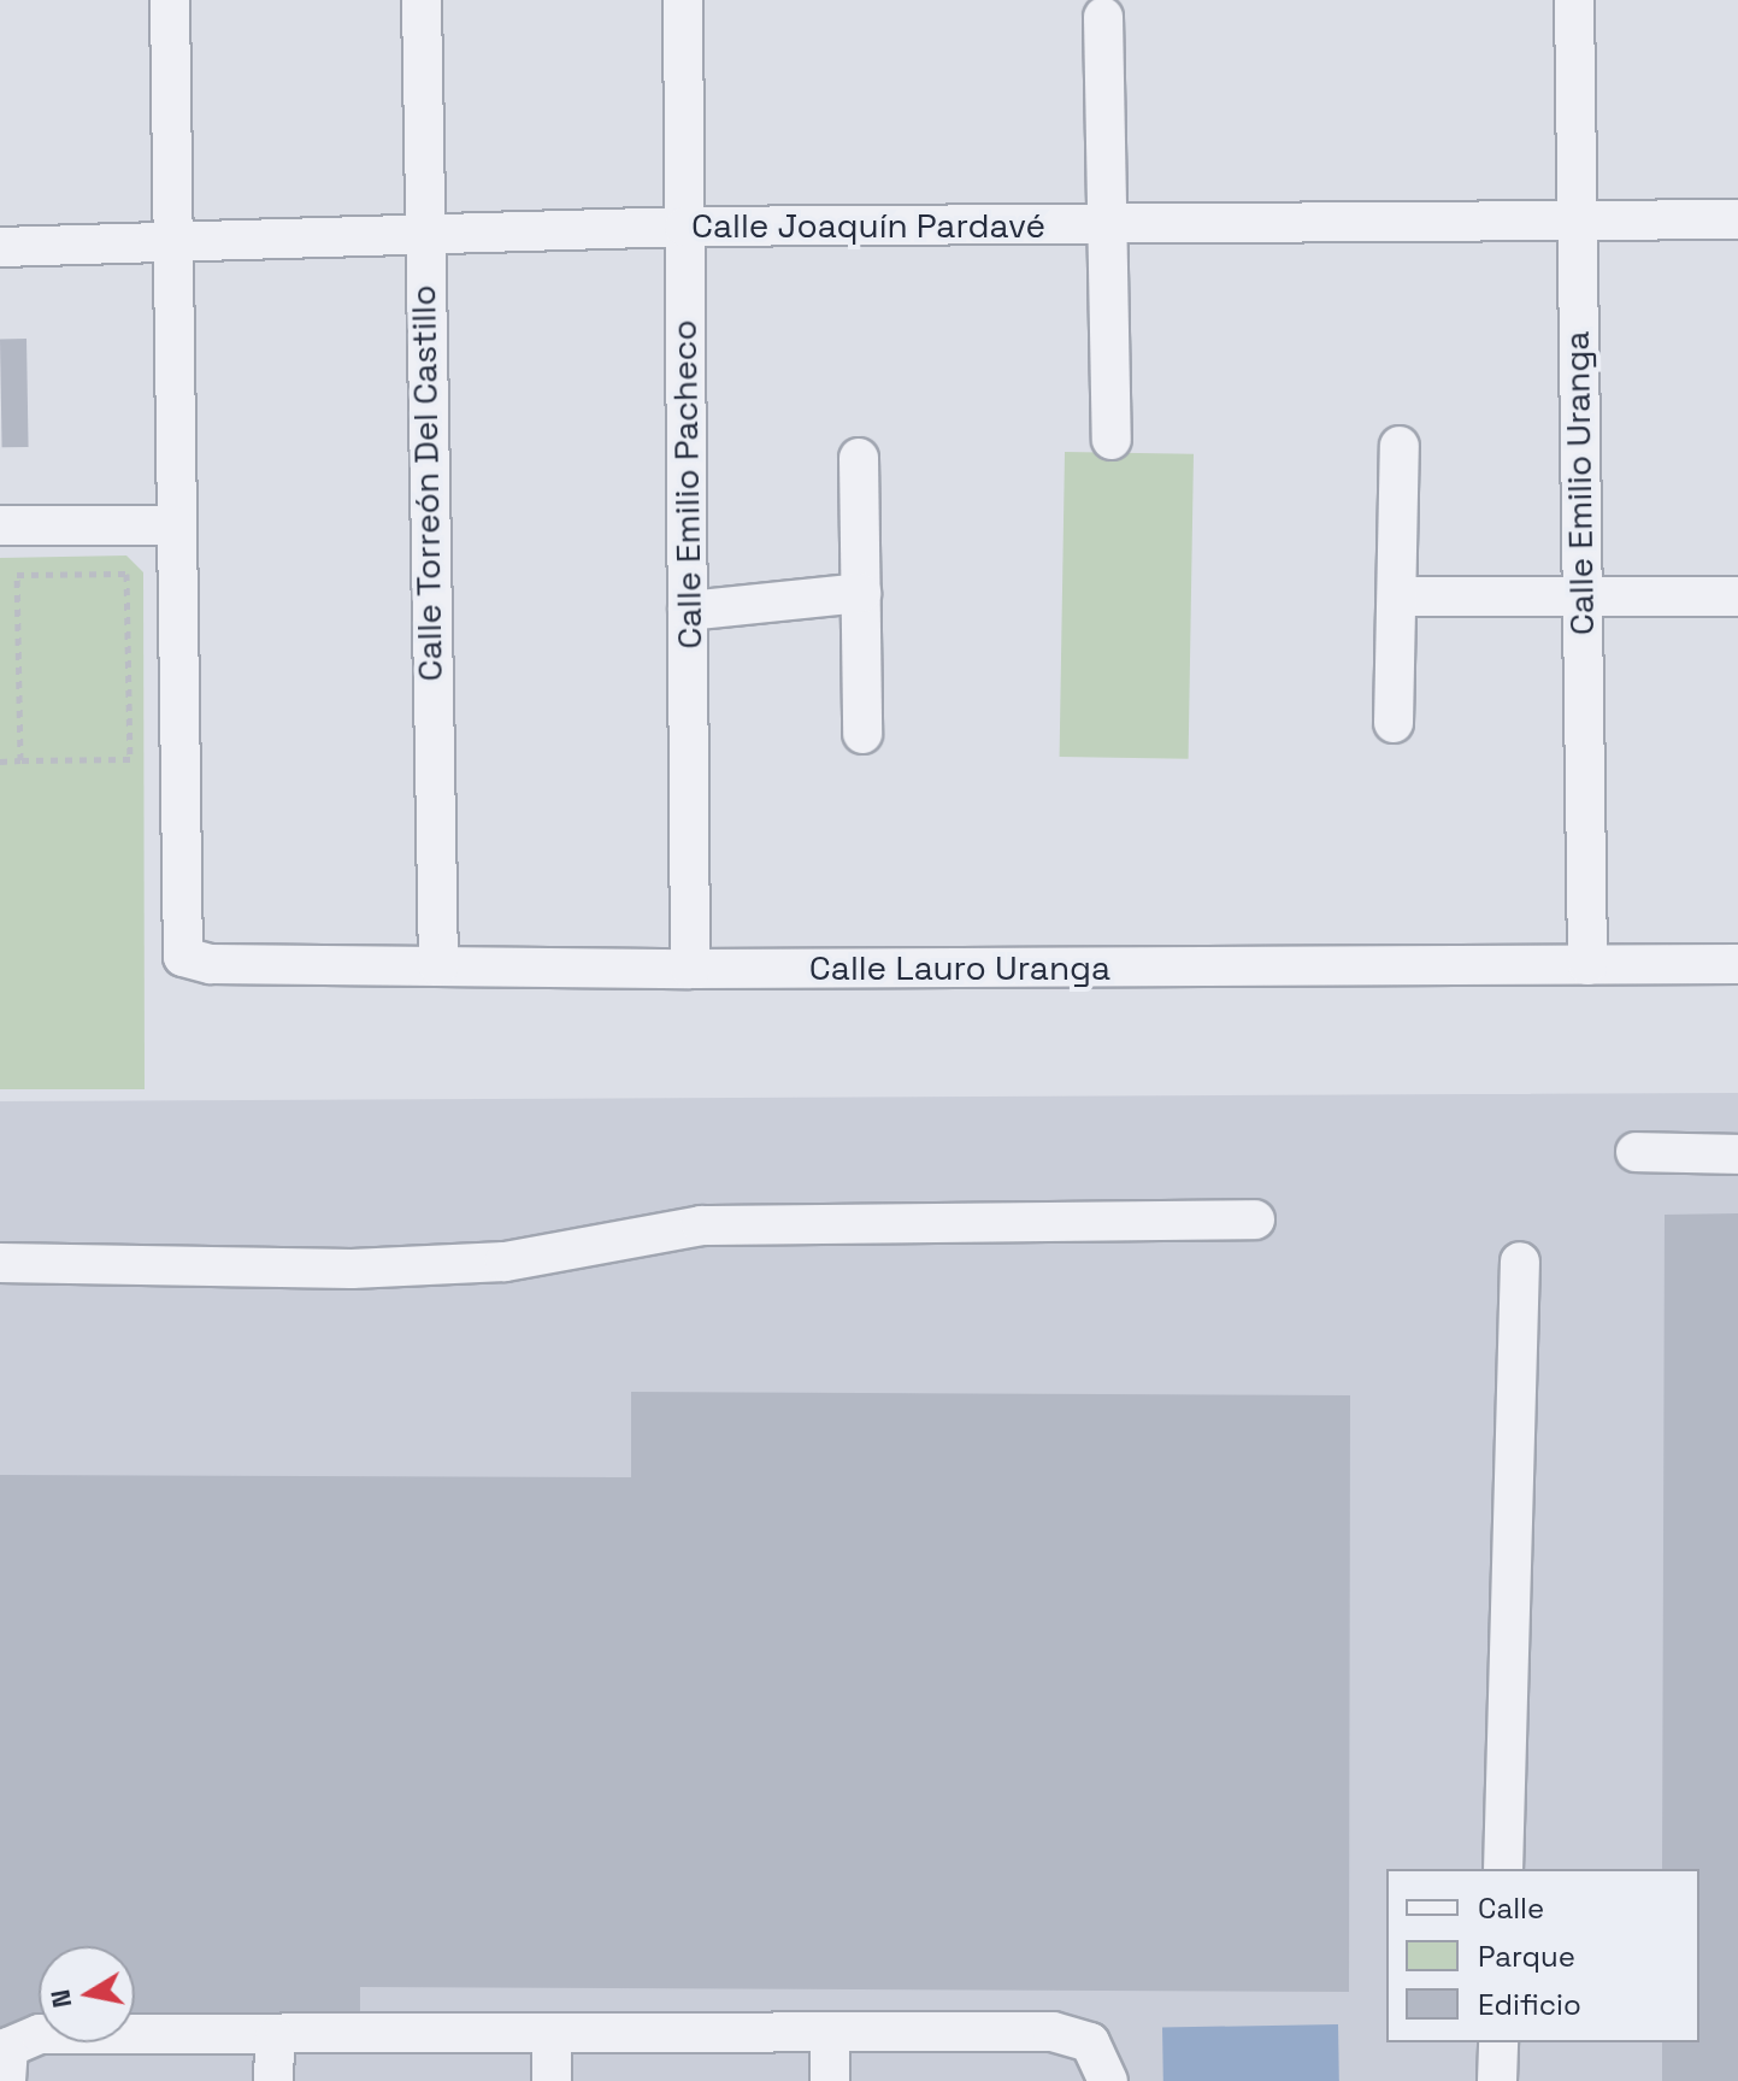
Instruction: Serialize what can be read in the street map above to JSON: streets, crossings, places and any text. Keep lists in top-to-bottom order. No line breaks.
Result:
{"streets":{"street":["Calle Joaquín Pardavé","Calle Torreón Del Castillo","Calle Emilio Uranga","Calle Emilio Pacheco","Calle Lauro Uranga"]},"crossings":[["Calle Joaquín Pardavé","Calle Torreón Del Castillo"],["Calle Joaquín Pardavé","Calle Emilio Uranga"],["Calle Joaquín Pardavé","Calle Emilio Pacheco"],["Calle Torreón Del Castillo","Calle Lauro Uranga"],["Calle Emilio Uranga","Calle Lauro Uranga"],["Calle Emilio Pacheco","Calle Lauro Uranga"]],"legend":["Calle","Parque","Edificio"],"north":"left"}
